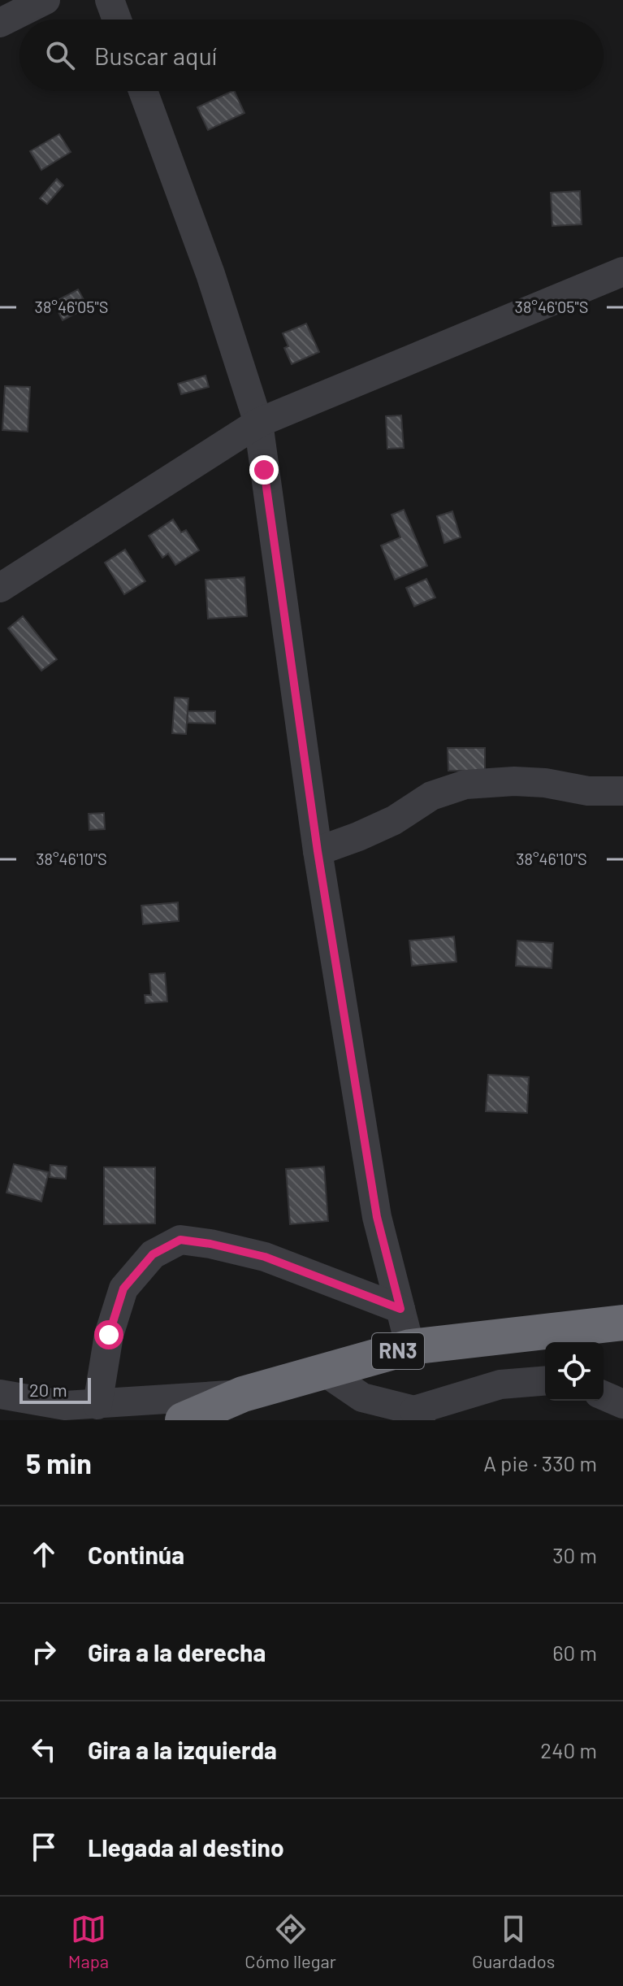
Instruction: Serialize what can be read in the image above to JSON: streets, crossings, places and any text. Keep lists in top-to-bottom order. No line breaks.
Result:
{"streets":{"highway":["RN3"]},"scale_bar":"20 m","page":{"search":"Buscar aquí","scale":"20 m","heading":["5 min","A pie · 330 m"],"list":[["Continúa","30 m"],["Gira a la derecha","60 m"],["Gira a la izquierda","240 m"],"Llegada al destino"],"nav":["Mapa","Cómo llegar","Guardados"]},"coordinates":["38°46'05\"S","38°46'10\"S"]}
